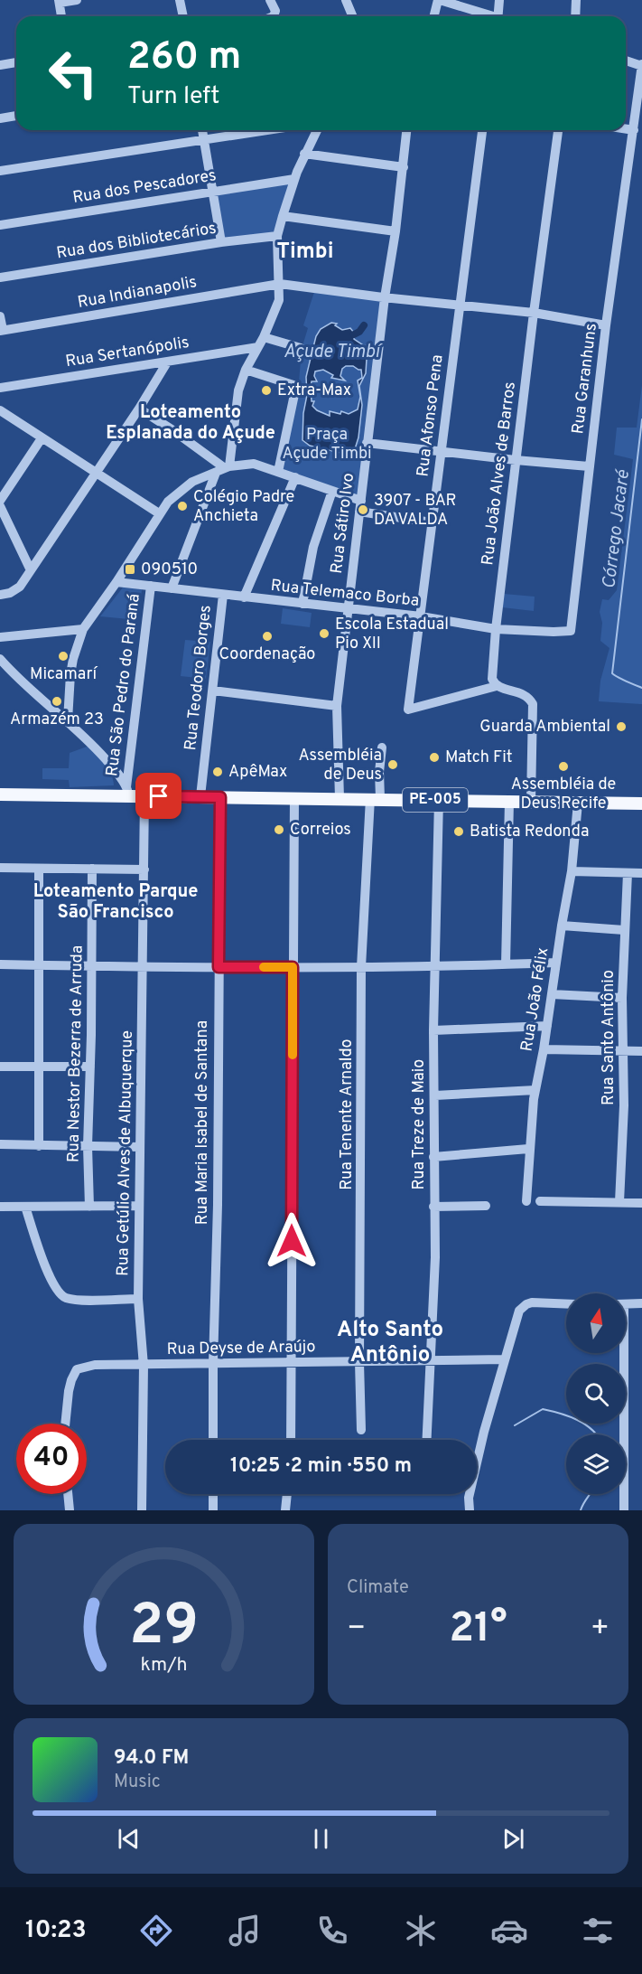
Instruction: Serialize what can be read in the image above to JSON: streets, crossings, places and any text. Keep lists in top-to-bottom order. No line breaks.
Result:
{"streets":{"main road":["PE-005"],"street":["Rua dos Pescadores","Rua dos Bibliotecários","Rua Indianapolis","Rua Sertanópolis","Rua Garanhuns","Rua Afonso Pena","Rua João Alves de Barros","Rua Sátiro Ivo","Rua Telemaco Borba","Rua Teodoro Borges","Rua São Pedro do Paraná","Rua João Félix","Rua Santo Antônio","Rua Nestor Bezerra de Arruda","Rua Tenente Arnaldo","Rua Maria Isabel de Santana","Rua Treze de Maio","Rua Getúlio Alves de Albuquerque","Rua Deyse de Araújo"]},"crossings":[["Rua Indianapolis","Rua Garanhuns"],["Rua Indianapolis","Rua Afonso Pena"],["Rua Indianapolis","Rua João Alves de Barros"],["Rua Indianapolis","Rua Sátiro Ivo"],["Rua Garanhuns","Rua Telemaco Borba"],["Rua Afonso Pena","Rua João Alves de Barros"],["Rua Afonso Pena","Rua Telemaco Borba"],["Rua João Alves de Barros","Rua Telemaco Borba"],["Rua Sátiro Ivo","Rua Telemaco Borba"],["Rua Sátiro Ivo","PE-005"],["Rua Telemaco Borba","Rua Teodoro Borges"],["Rua Telemaco Borba","Rua São Pedro do Paraná"],["Rua Teodoro Borges","PE-005"],["Rua São Pedro do Paraná","PE-005"],["PE-005","Rua João Félix"],["PE-005","Rua Tenente Arnaldo"],["PE-005","Rua Maria Isabel de Santana"],["PE-005","Rua Treze de Maio"],["PE-005","Rua Getúlio Alves de Albuquerque"],["Rua Tenente Arnaldo","Rua Deyse de Araújo"],["Rua Maria Isabel de Santana","Rua Deyse de Araújo"],["Rua Treze de Maio","Rua Deyse de Araújo"],["Rua Getúlio Alves de Albuquerque","Rua Deyse de Araújo"]],"districts":["Timbi","Loteamento Esplanada do Açude","Loteamento Parque São Francisco","Alto Santo Antônio"],"water":["Açude Timbí","Córrego Jacaré"],"parks":["Praça Açude Timbi"],"places":{"other":["Extra-Max","Colégio Padre Anchieta","3907 - BAR DA VALDA","Escola Estadual Pio XII","Coordenação","Micamarí","Armazém 23","Guarda Ambiental","Match Fit","Assembléia de Deus","Assembléia de Deus Recife","ApêMax","Correios","Batista Redonda"],"transit":["090510"]},"north":"top","page":{"turn":["260 m","Turn left"],"limit":"40","trip":"10:25 · 2 min · 550 m","tile":"Climate","heat":["−","21°","+"],"song":["94.0 FM","Music"],"tabs":"10:23","gauge":["29","km/h"]}}
